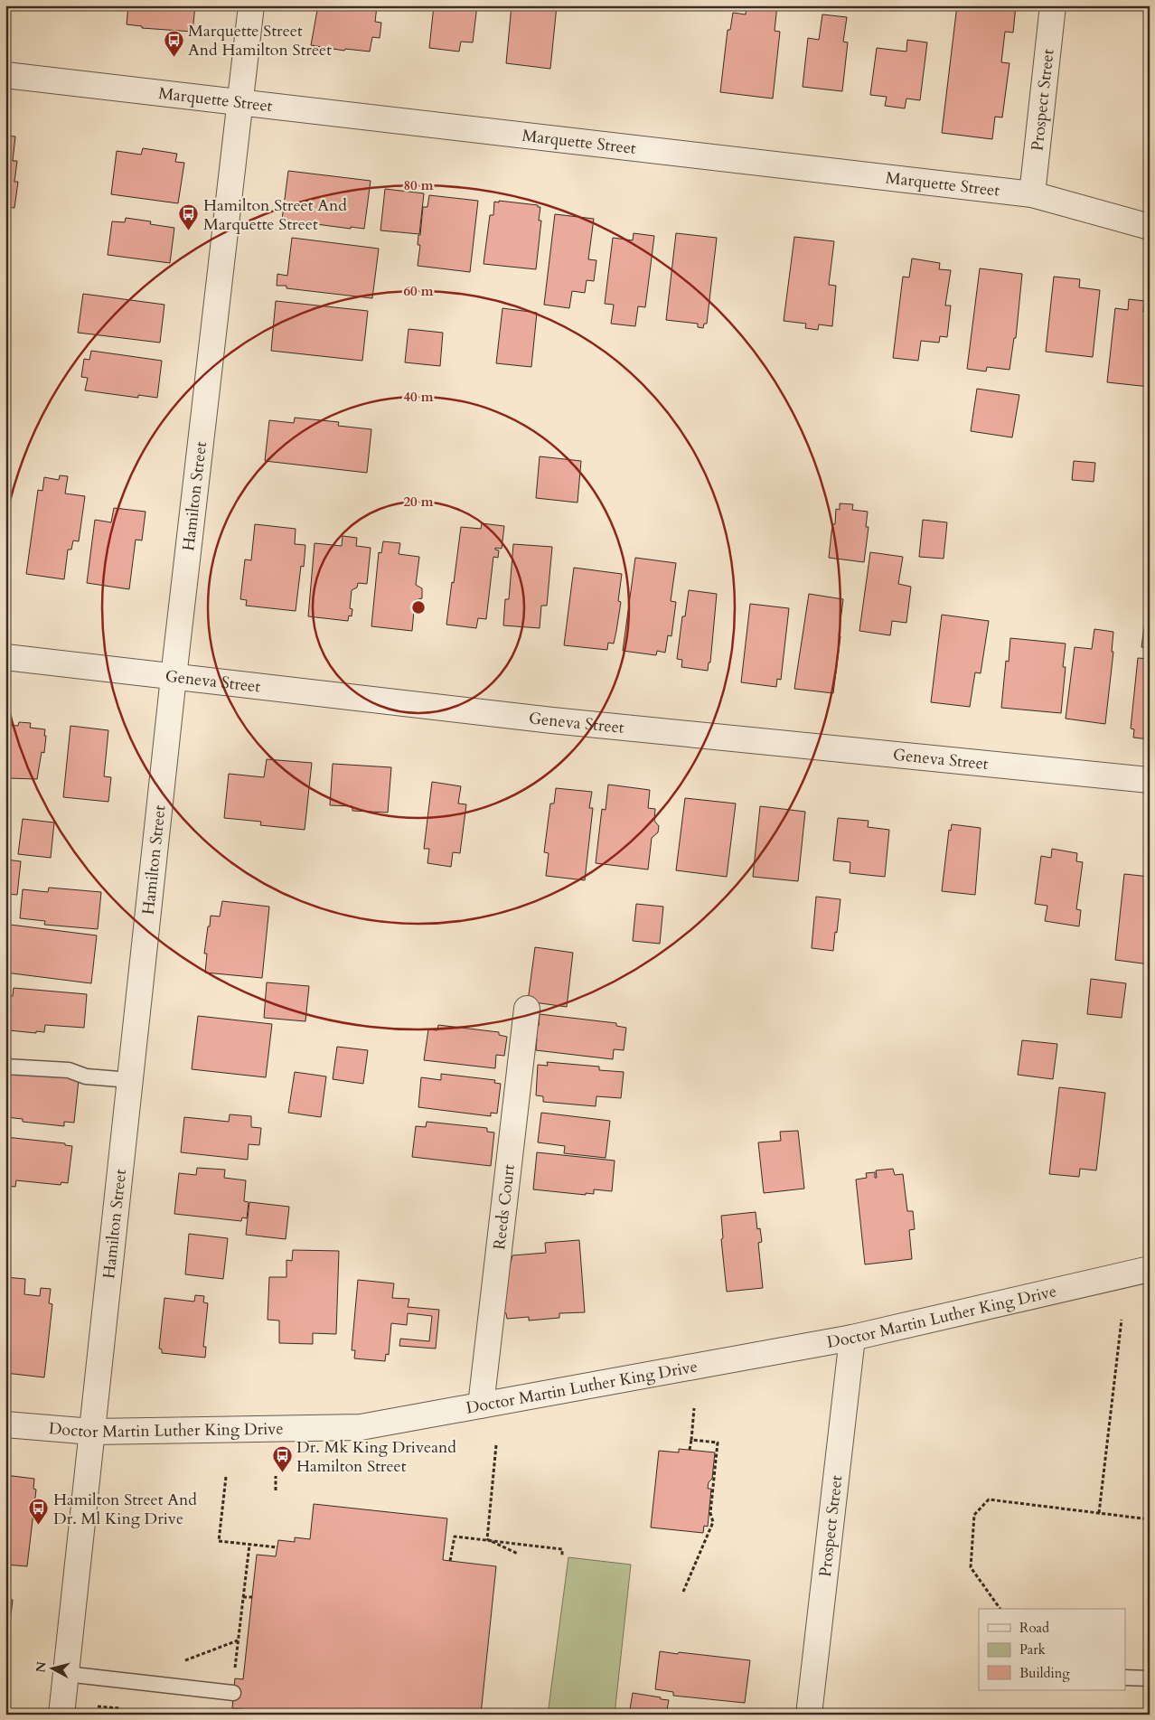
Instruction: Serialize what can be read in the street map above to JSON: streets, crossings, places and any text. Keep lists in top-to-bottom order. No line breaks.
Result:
{"streets":{"street":["Marquette Street","Prospect Street","Hamilton Street","Geneva Street","Reeds Court","Doctor Martin Luther King Drive"]},"crossings":[["Marquette Street","Prospect Street"],["Marquette Street","Hamilton Street"],["Prospect Street","Doctor Martin Luther King Drive"],["Hamilton Street","Geneva Street"],["Hamilton Street","Doctor Martin Luther King Drive"],["Reeds Court","Doctor Martin Luther King Drive"]],"places":{"bus stop":["Marquette Street And Hamilton Street","Hamilton Street And Marquette Street","Dr. Mk King Driveand Hamilton Street","Hamilton Street And Dr. Ml King Drive"]},"legend":["Road","Park","Building"],"north":"left","rings":["80 m","60 m","40 m","20 m"]}
